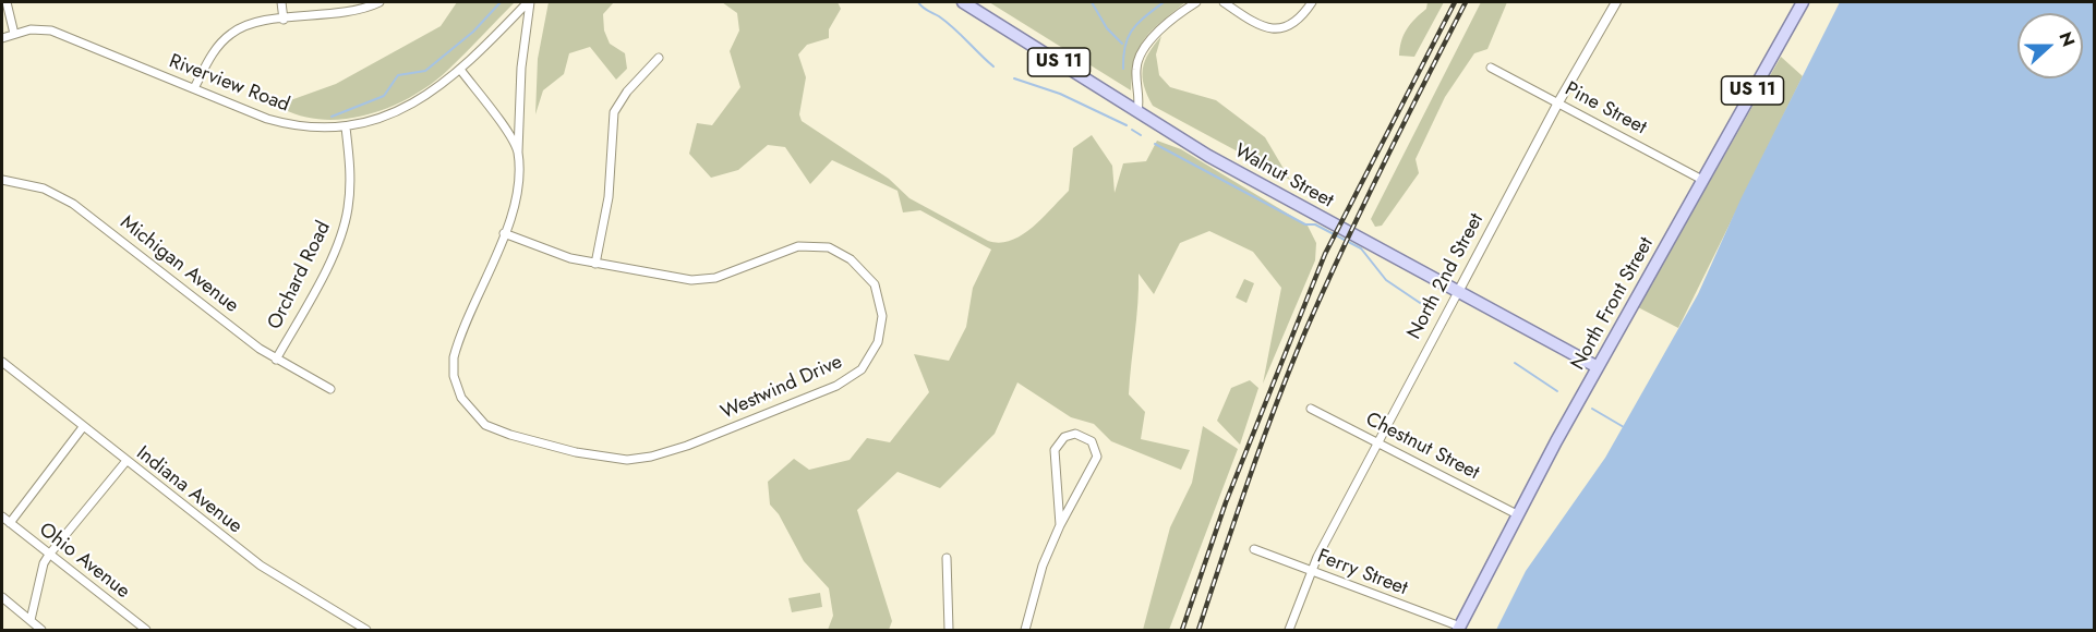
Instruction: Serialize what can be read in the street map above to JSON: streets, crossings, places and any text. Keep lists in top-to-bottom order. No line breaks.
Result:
{"streets":{"main road":["US 11","Walnut Street","North Front Street"],"street":["Riverview Road","Pine Street","Michigan Avenue","Orchard Road","North 2nd Street","Westwind Drive","Chestnut Street","Indiana Avenue","Ohio Avenue","Ferry Street"]},"crossings":[["Riverview Road","Orchard Road"],["Riverview Road","Westwind Drive"],["Pine Street","North 2nd Street"],["Pine Street","North Front Street"],["Walnut Street","North 2nd Street"],["Walnut Street","North Front Street"],["Michigan Avenue","Orchard Road"],["North 2nd Street","Chestnut Street"],["North 2nd Street","Ferry Street"],["North Front Street","Chestnut Street"],["North Front Street","Ferry Street"]],"north":"right"}
